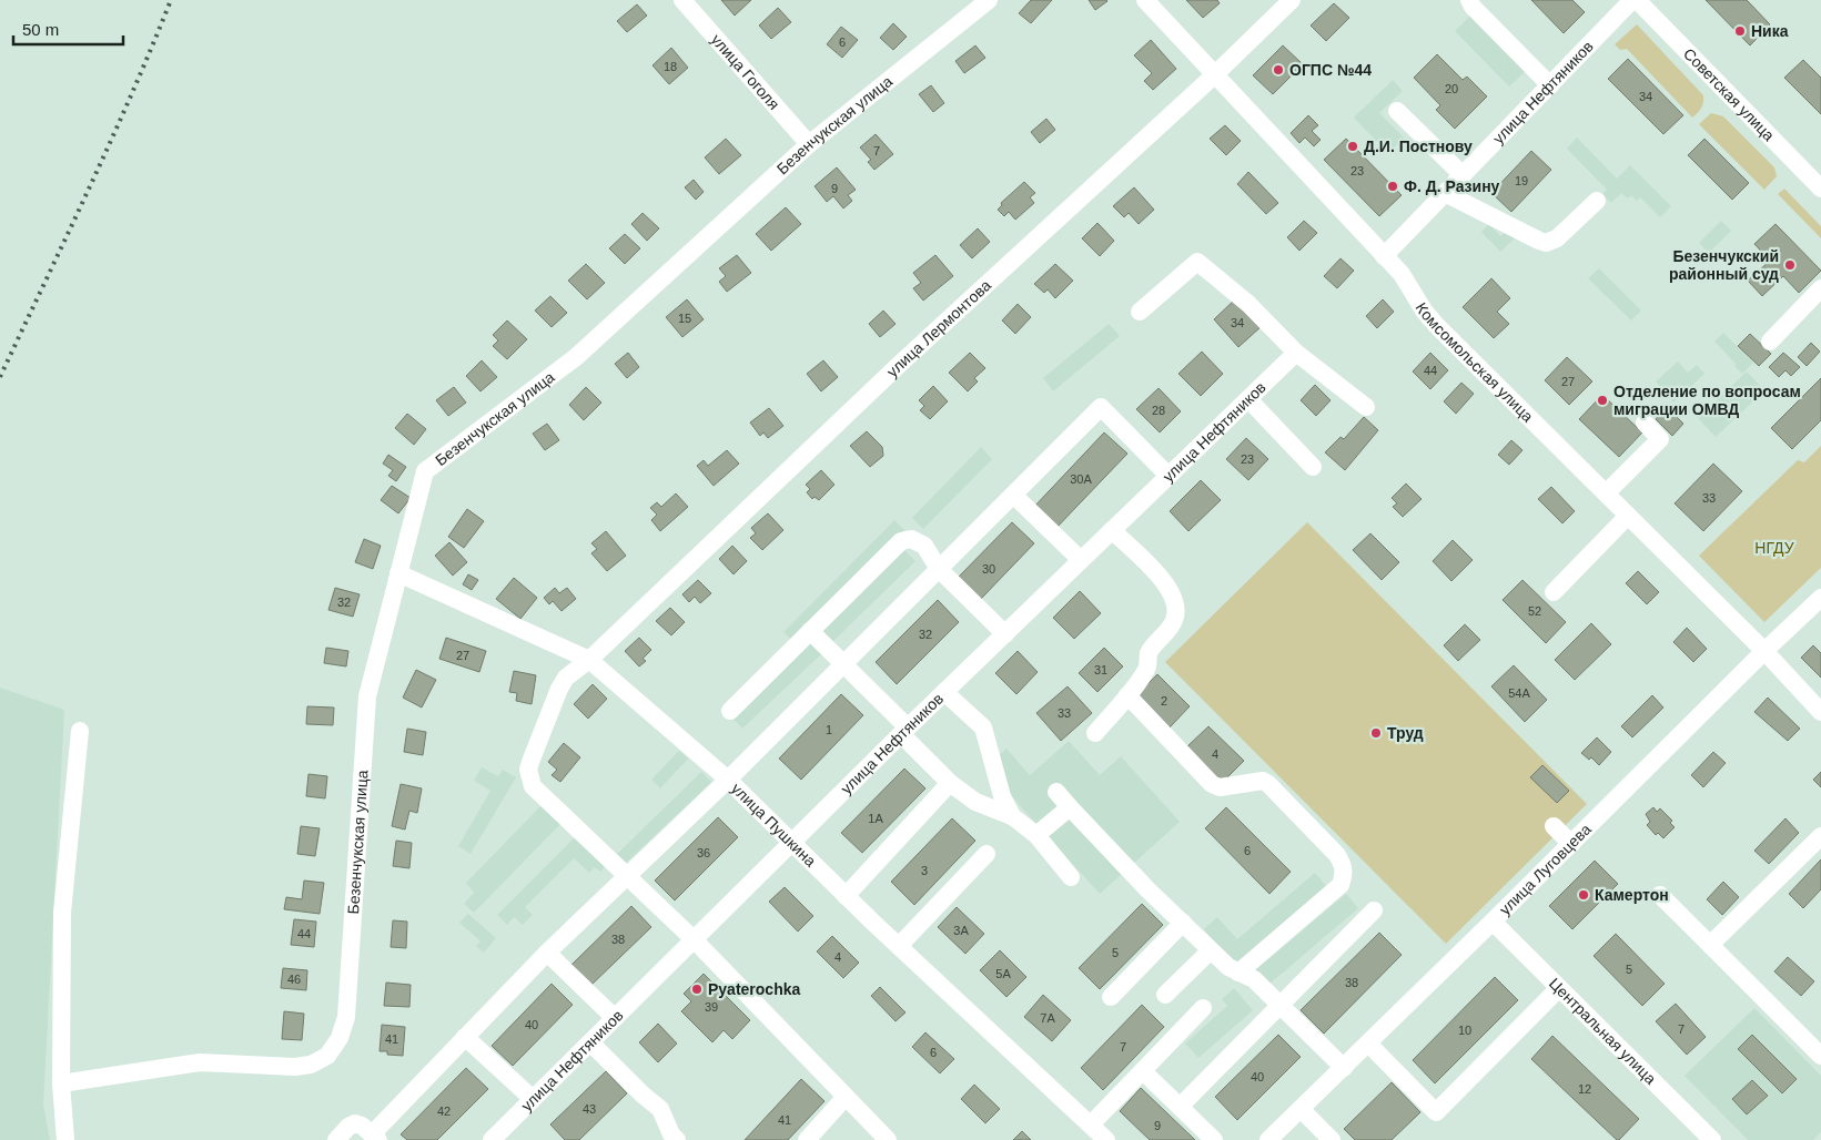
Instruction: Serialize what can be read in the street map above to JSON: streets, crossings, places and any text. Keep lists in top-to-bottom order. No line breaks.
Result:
{"streets":{"street":["улица Гоголя","улица Нефтяников","Советская улица","Безенчукская улица","улица Лермонтова","Комсомольская улица","улица Пушкина","улица Луговцева","Центральная улица"]},"crossings":[["улица Гоголя","Безенчукская улица"],["улица Нефтяников","Советская улица"],["улица Нефтяников","Комсомольская улица"],["улица Нефтяников","улица Пушкина"],["Безенчукская улица","улица Пушкина"],["улица Лермонтова","Комсомольская улица"],["улица Лермонтова","улица Пушкина"],["Комсомольская улица","улица Луговцева"],["улица Луговцева","Центральная улица"]],"parks":["НГДУ"],"places":["Ника","ОГПС №44","Д.И. Постнову","Ф. Д. Разину","Безенчукский районный суд","Отделение по вопросам миграции ОМВД","Труд","Камертон","Pyaterochka"],"house_numbers":["6","18","20","34","7","23","19","9","15","34","44","27","28","23","30А","33","30","32","52","32","27","31","54А","2","33","1","4","1А","6","36","3","3А","44","38","5","4","5","5А","46","38","39","7А","40","7","10","41","7","6","40","12","43","42","41","9"],"scale_bar":"50 m"}
